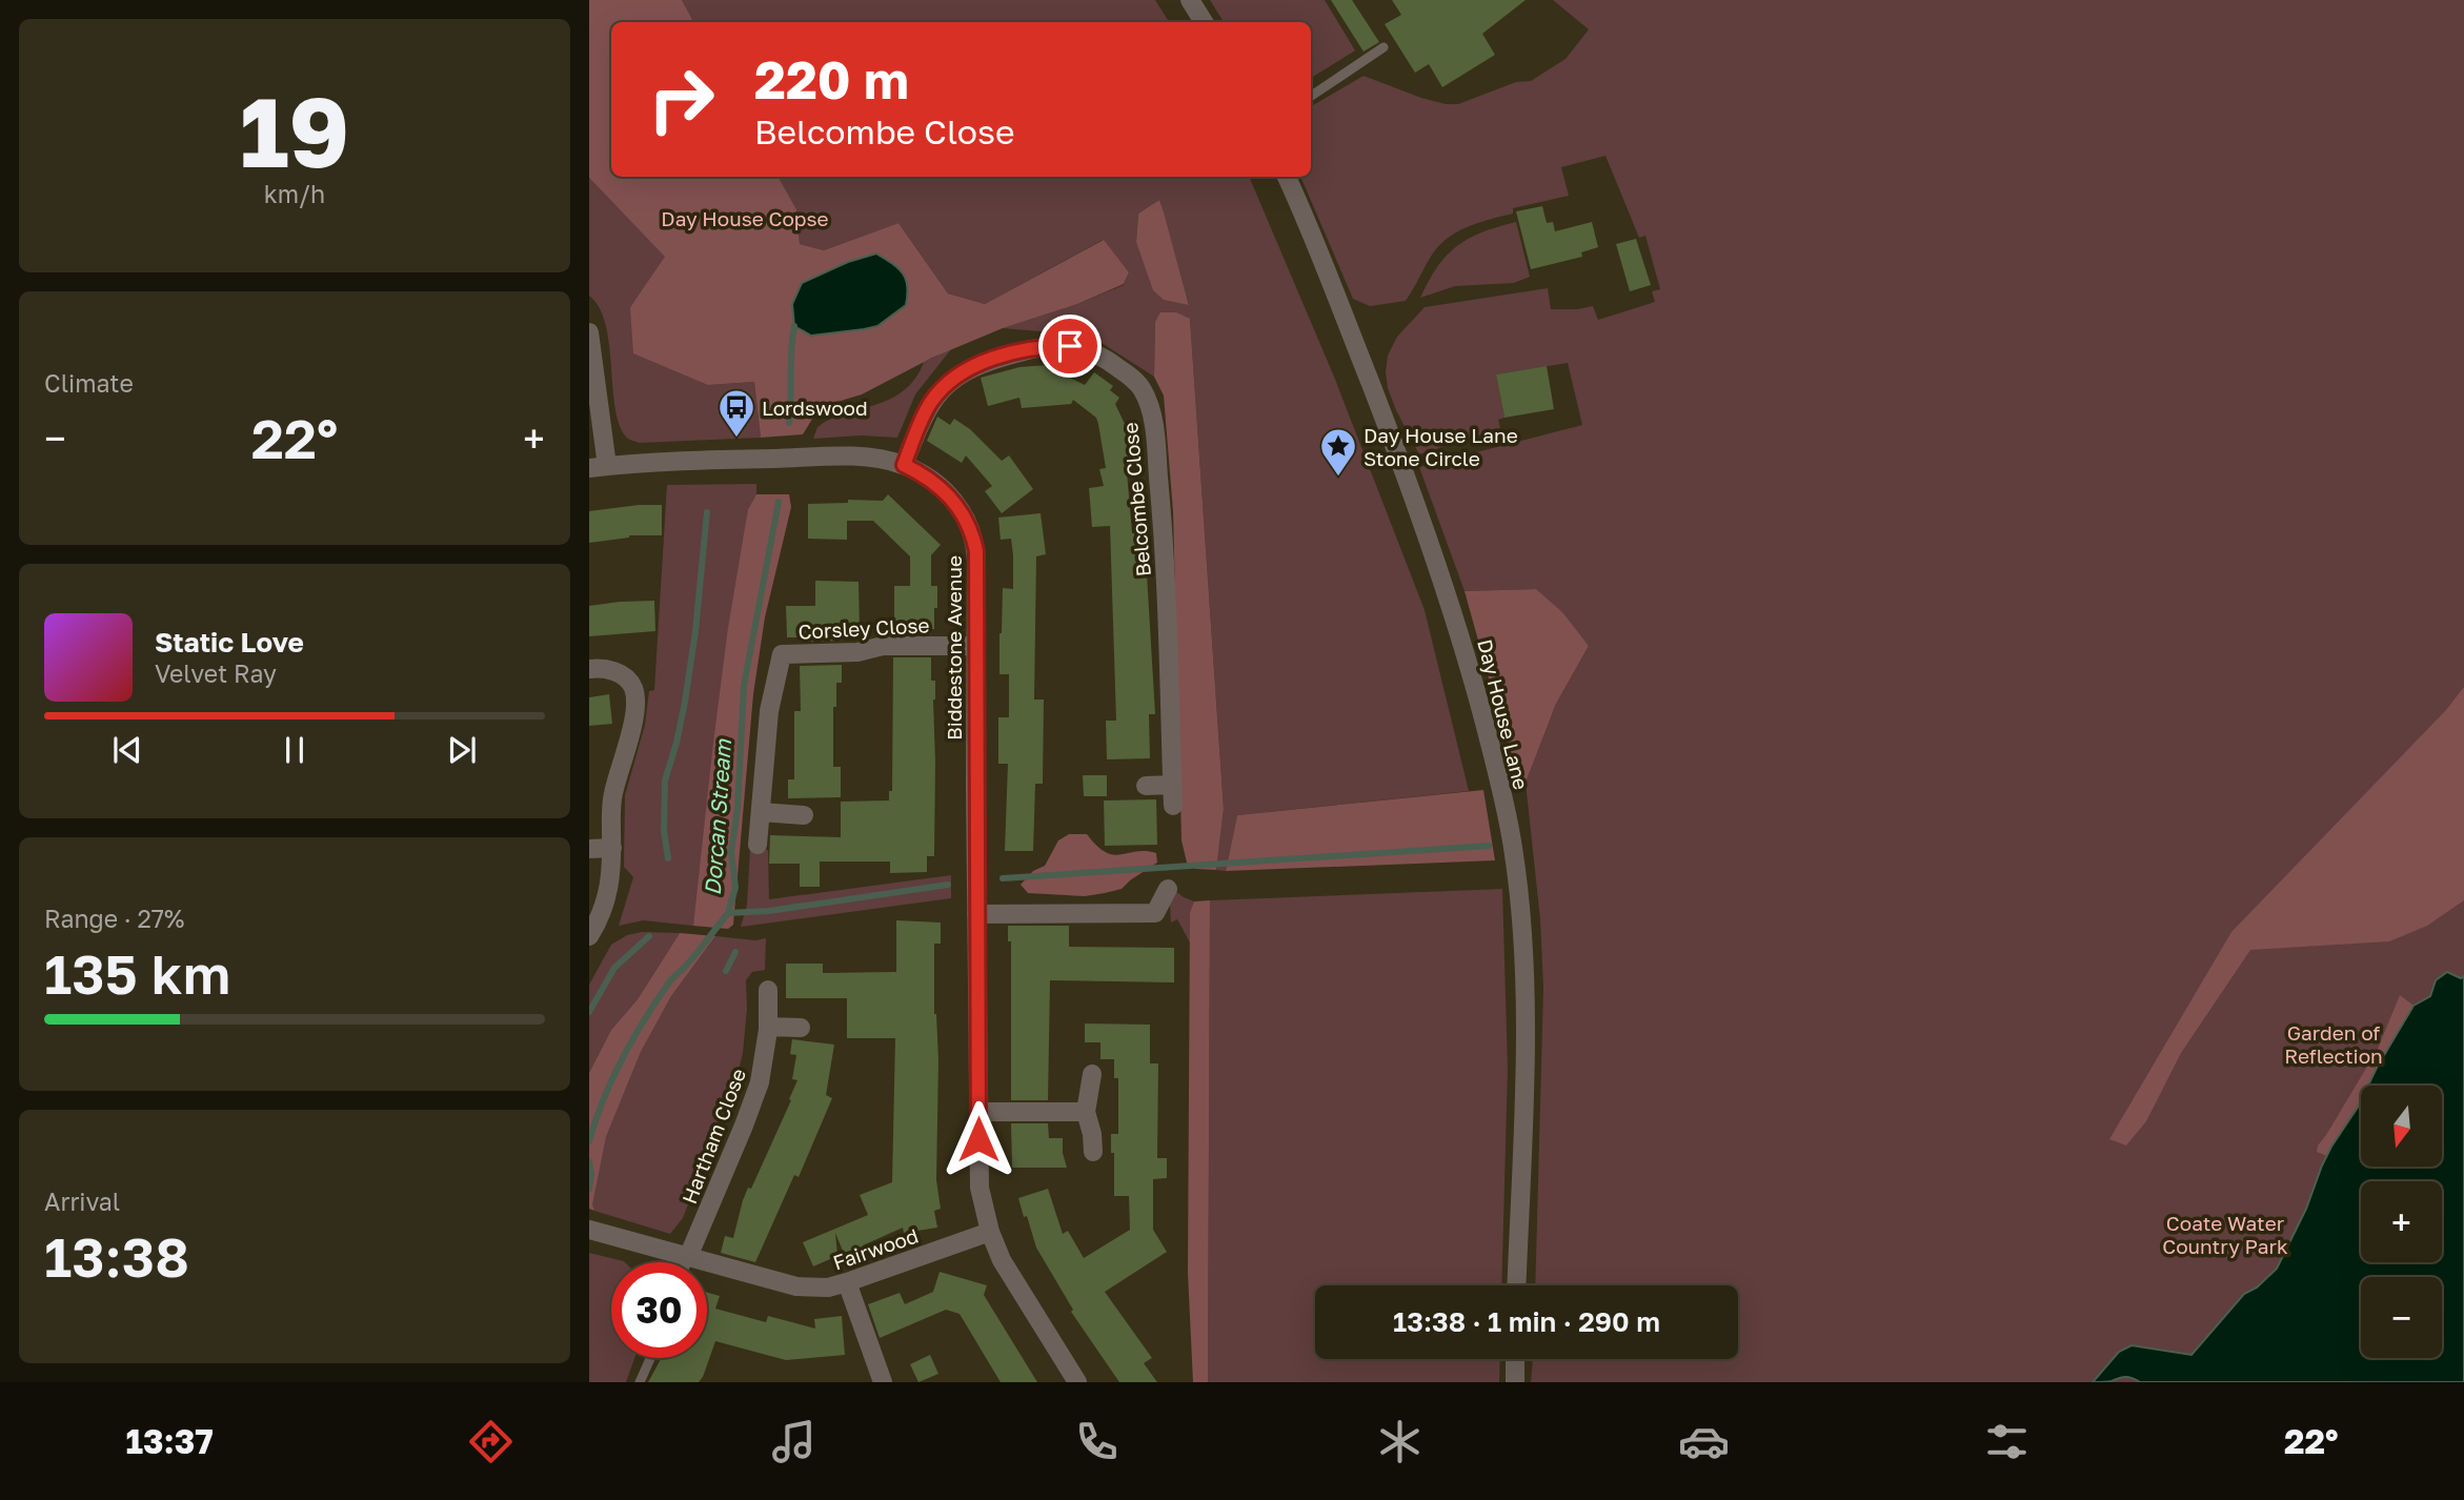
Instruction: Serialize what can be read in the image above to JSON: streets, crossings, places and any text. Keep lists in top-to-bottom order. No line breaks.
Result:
{"streets":{"street":["Belcombe Close","Corsley Close","Biddestone Avenue","Day House Lane","Hartham Close","Fairwood"]},"crossings":[["Belcombe Close","Biddestone Avenue"],["Corsley Close","Biddestone Avenue"],["Biddestone Avenue","Fairwood"],["Hartham Close","Fairwood"]],"water":["Dorcan Stream"],"parks":["Day House Copse","Garden of Reflection","Coate Water Country Park"],"places":{"bus stop":["Lordswood"],"place":["Day House Lane Stone Circle"]},"north":"bottom","page":{"tile":[["19","km/h"],"Climate",["Range · 27%","135 km"],["Arrival","13:38"]],"turn":["220 m","Belcombe Close"],"heat":["−","22°","+"],"song":["Static Love","Velvet Ray"],"map_buttons":["+","−"],"limit":"30","trip":"13:38 · 1 min · 290 m","tabs":["13:37","22°"]}}
